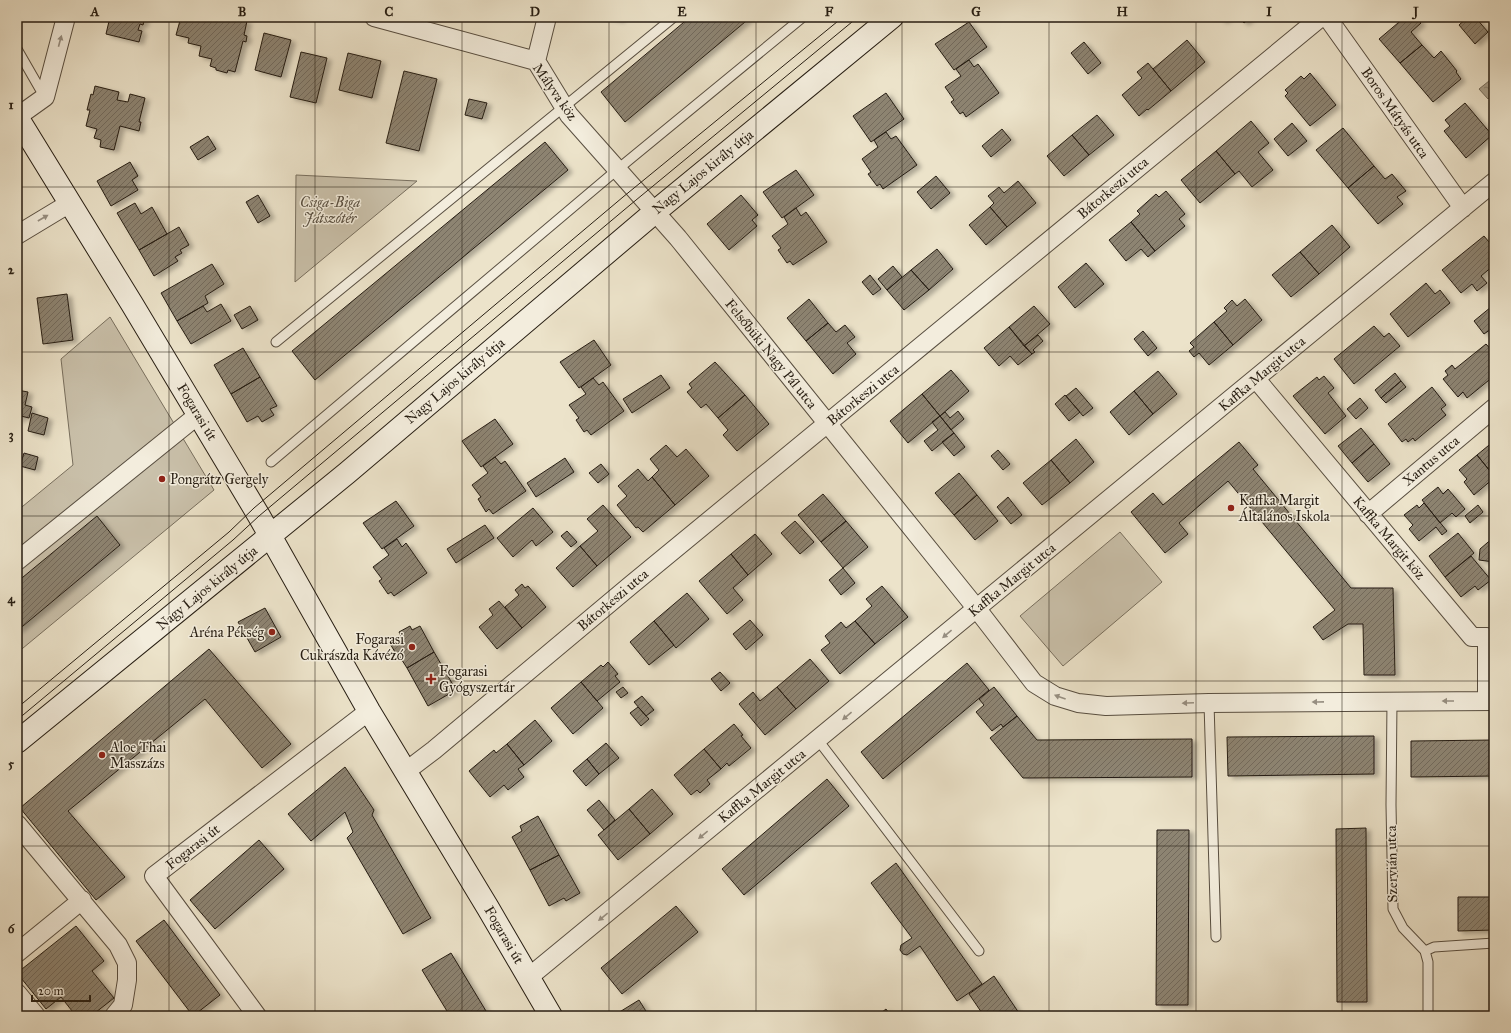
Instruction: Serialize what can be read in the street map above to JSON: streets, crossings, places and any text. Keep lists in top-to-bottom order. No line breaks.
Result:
{"streets":{"main road":["Nagy Lajos király útja","Fogarasi út"],"street":["Mályva köz","Boros Mátyás utca","Bátorkeszi utca","Felsőbüki Nagy Pál utca","Kaffka Margit utca","Xantus utca","Kaffka Margit köz"],"lane":["Szervián utca"]},"crossings":[["Mályva köz","Nagy Lajos király útja"],["Mályva köz","Felsőbüki Nagy Pál utca"],["Boros Mátyás utca","Kaffka Margit utca"],["Nagy Lajos király útja","Felsőbüki Nagy Pál utca"],["Nagy Lajos király útja","Fogarasi út"],["Bátorkeszi utca","Felsőbüki Nagy Pál utca"],["Bátorkeszi utca","Fogarasi út"],["Felsőbüki Nagy Pál utca","Kaffka Margit utca"],["Kaffka Margit utca","Fogarasi út"],["Kaffka Margit utca","Kaffka Margit köz"],["Xantus utca","Kaffka Margit köz"]],"one_way":["Kaffka Margit utca"],"parks":["Csiga-Biga Játszótér"],"places":{"other":["Pongrátz Gergely","Kaffka Margit Általános Iskola","Aréna Pékség","Fogarasi Cukrászda Kávézó","Aloe Thai Masszázs"],"health":["Fogarasi Gyógyszertár"]},"scale_bar":"20 m","grid":{"columns":["A","B","C","D","E","F","G","H","I","J"],"rows":["1","2","3","4","5","6"]}}
